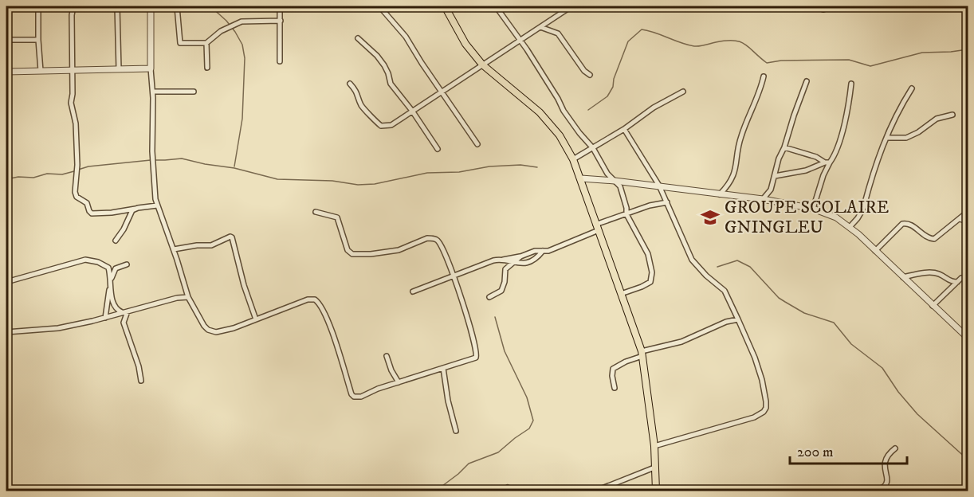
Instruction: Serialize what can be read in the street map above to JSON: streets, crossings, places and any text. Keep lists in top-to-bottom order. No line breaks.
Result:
{"places":{"school or university":["GROUPE SCOLAIRE GNINGLEU"]},"scale_bar":"200 m"}
